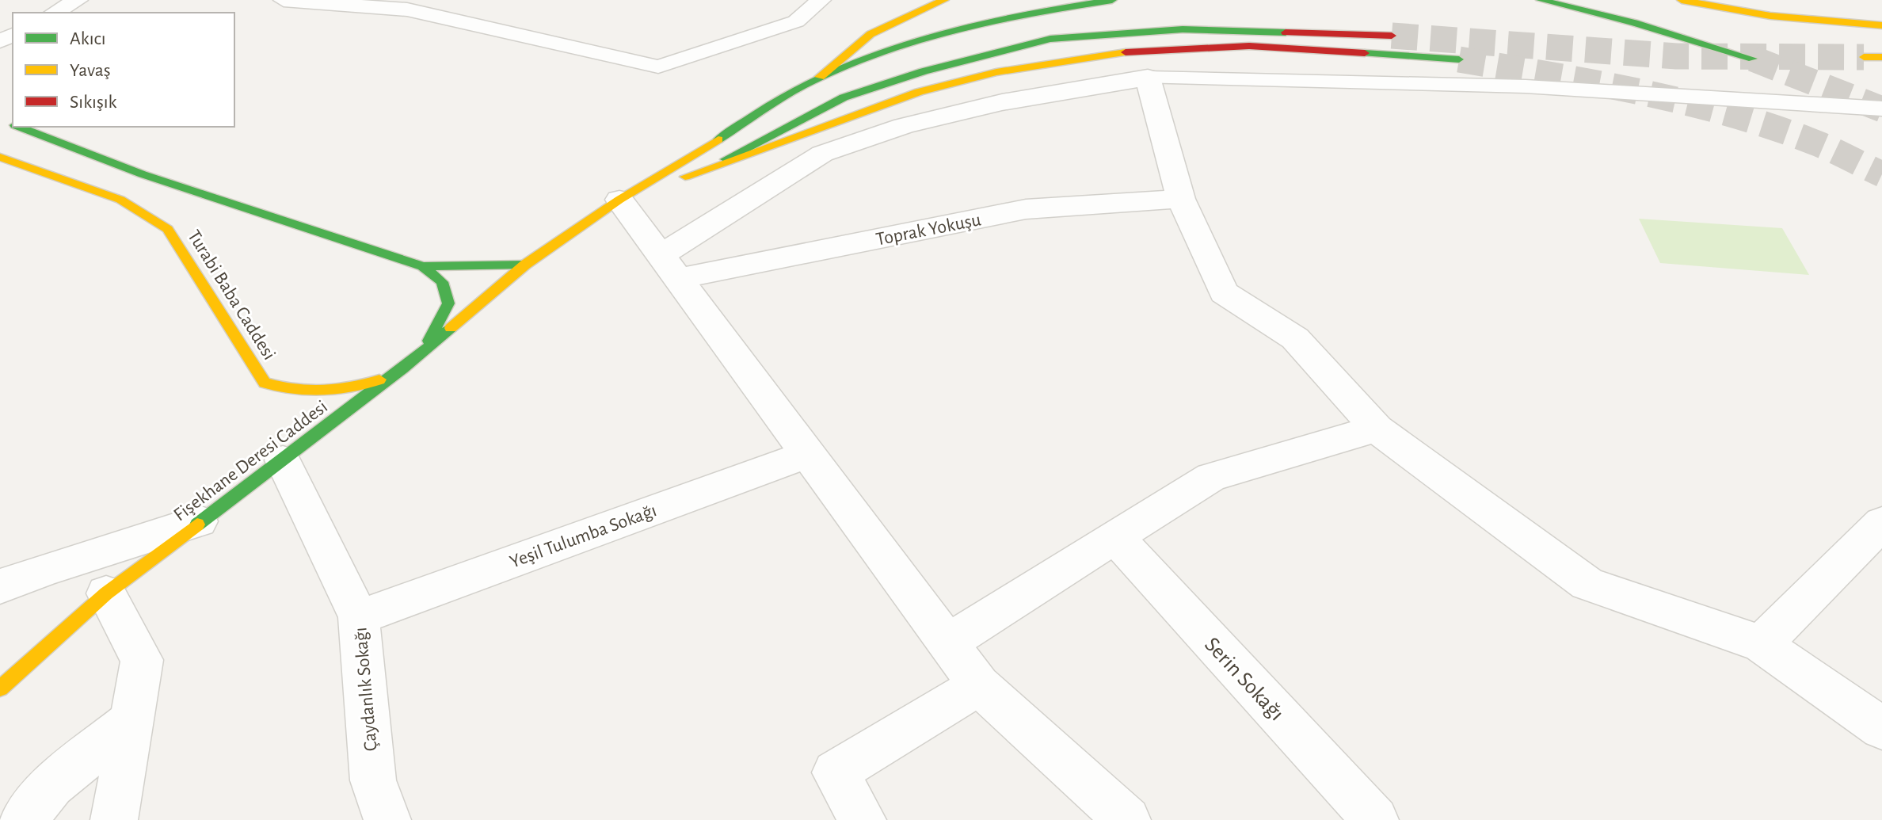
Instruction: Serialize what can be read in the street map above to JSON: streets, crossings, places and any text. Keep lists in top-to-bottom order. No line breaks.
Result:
{"streets":{"main road":["Turabi Baba Caddesi","Fişekhane Deresi Caddesi"],"street":["Toprak Yokuşu","Yeşil Tulumba Sokağı","Serin Sokağı","Çaydanlık Sokağı"]},"crossings":[["Turabi Baba Caddesi","Fişekhane Deresi Caddesi"],["Fişekhane Deresi Caddesi","Çaydanlık Sokağı"],["Yeşil Tulumba Sokağı","Çaydanlık Sokağı"]],"legend":["Akıcı","Yavaş","Sıkışık"]}
